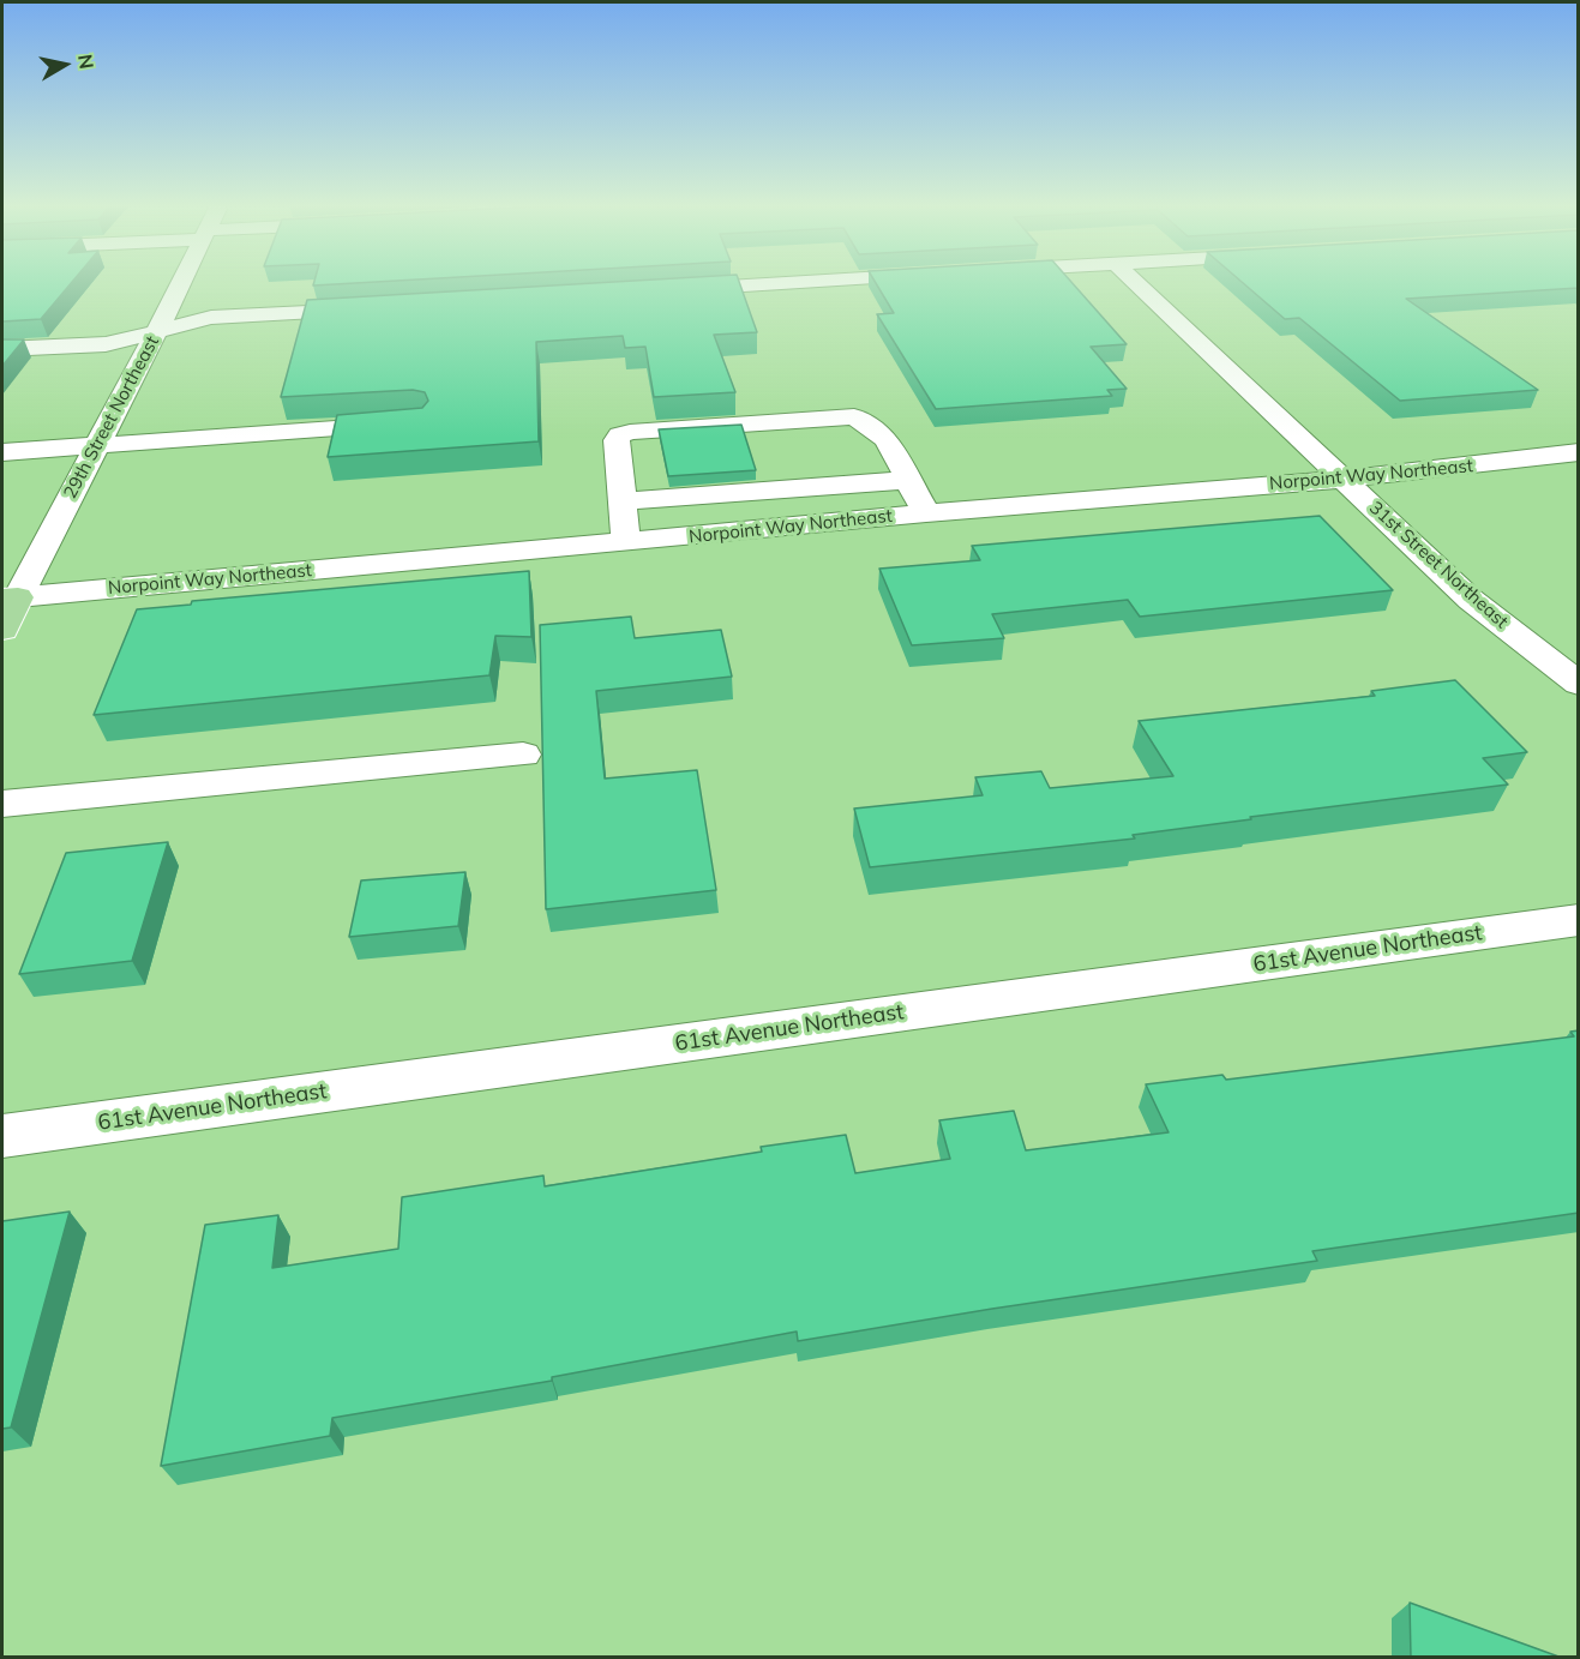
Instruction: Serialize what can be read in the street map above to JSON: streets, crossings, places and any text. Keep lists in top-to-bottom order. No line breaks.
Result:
{"streets":{"main road":["29th Street Northeast"],"street":["Norpoint Way Northeast","31st Street Northeast","61st Avenue Northeast"]},"crossings":[["29th Street Northeast","Norpoint Way Northeast"],["Norpoint Way Northeast","31st Street Northeast"]],"north":"right"}
